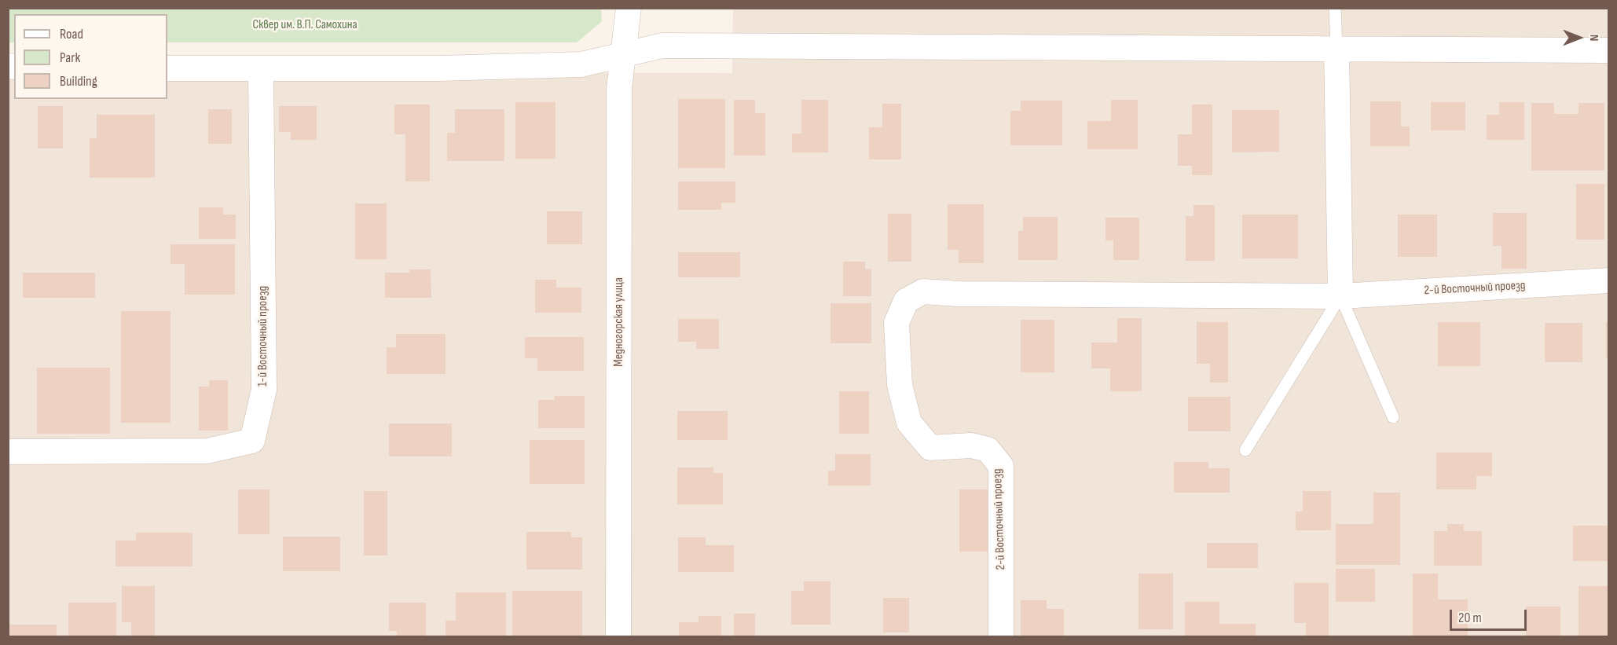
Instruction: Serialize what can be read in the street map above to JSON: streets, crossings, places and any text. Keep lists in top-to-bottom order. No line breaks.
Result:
{"streets":{"street":["2-й Восточный проезд","Медногорская улица","1-й Восточный проезд"]},"parks":["Сквер им. В.П. Самохина"],"legend":["Road","Park","Building"],"scale_bar":"20 m","north":"right"}
